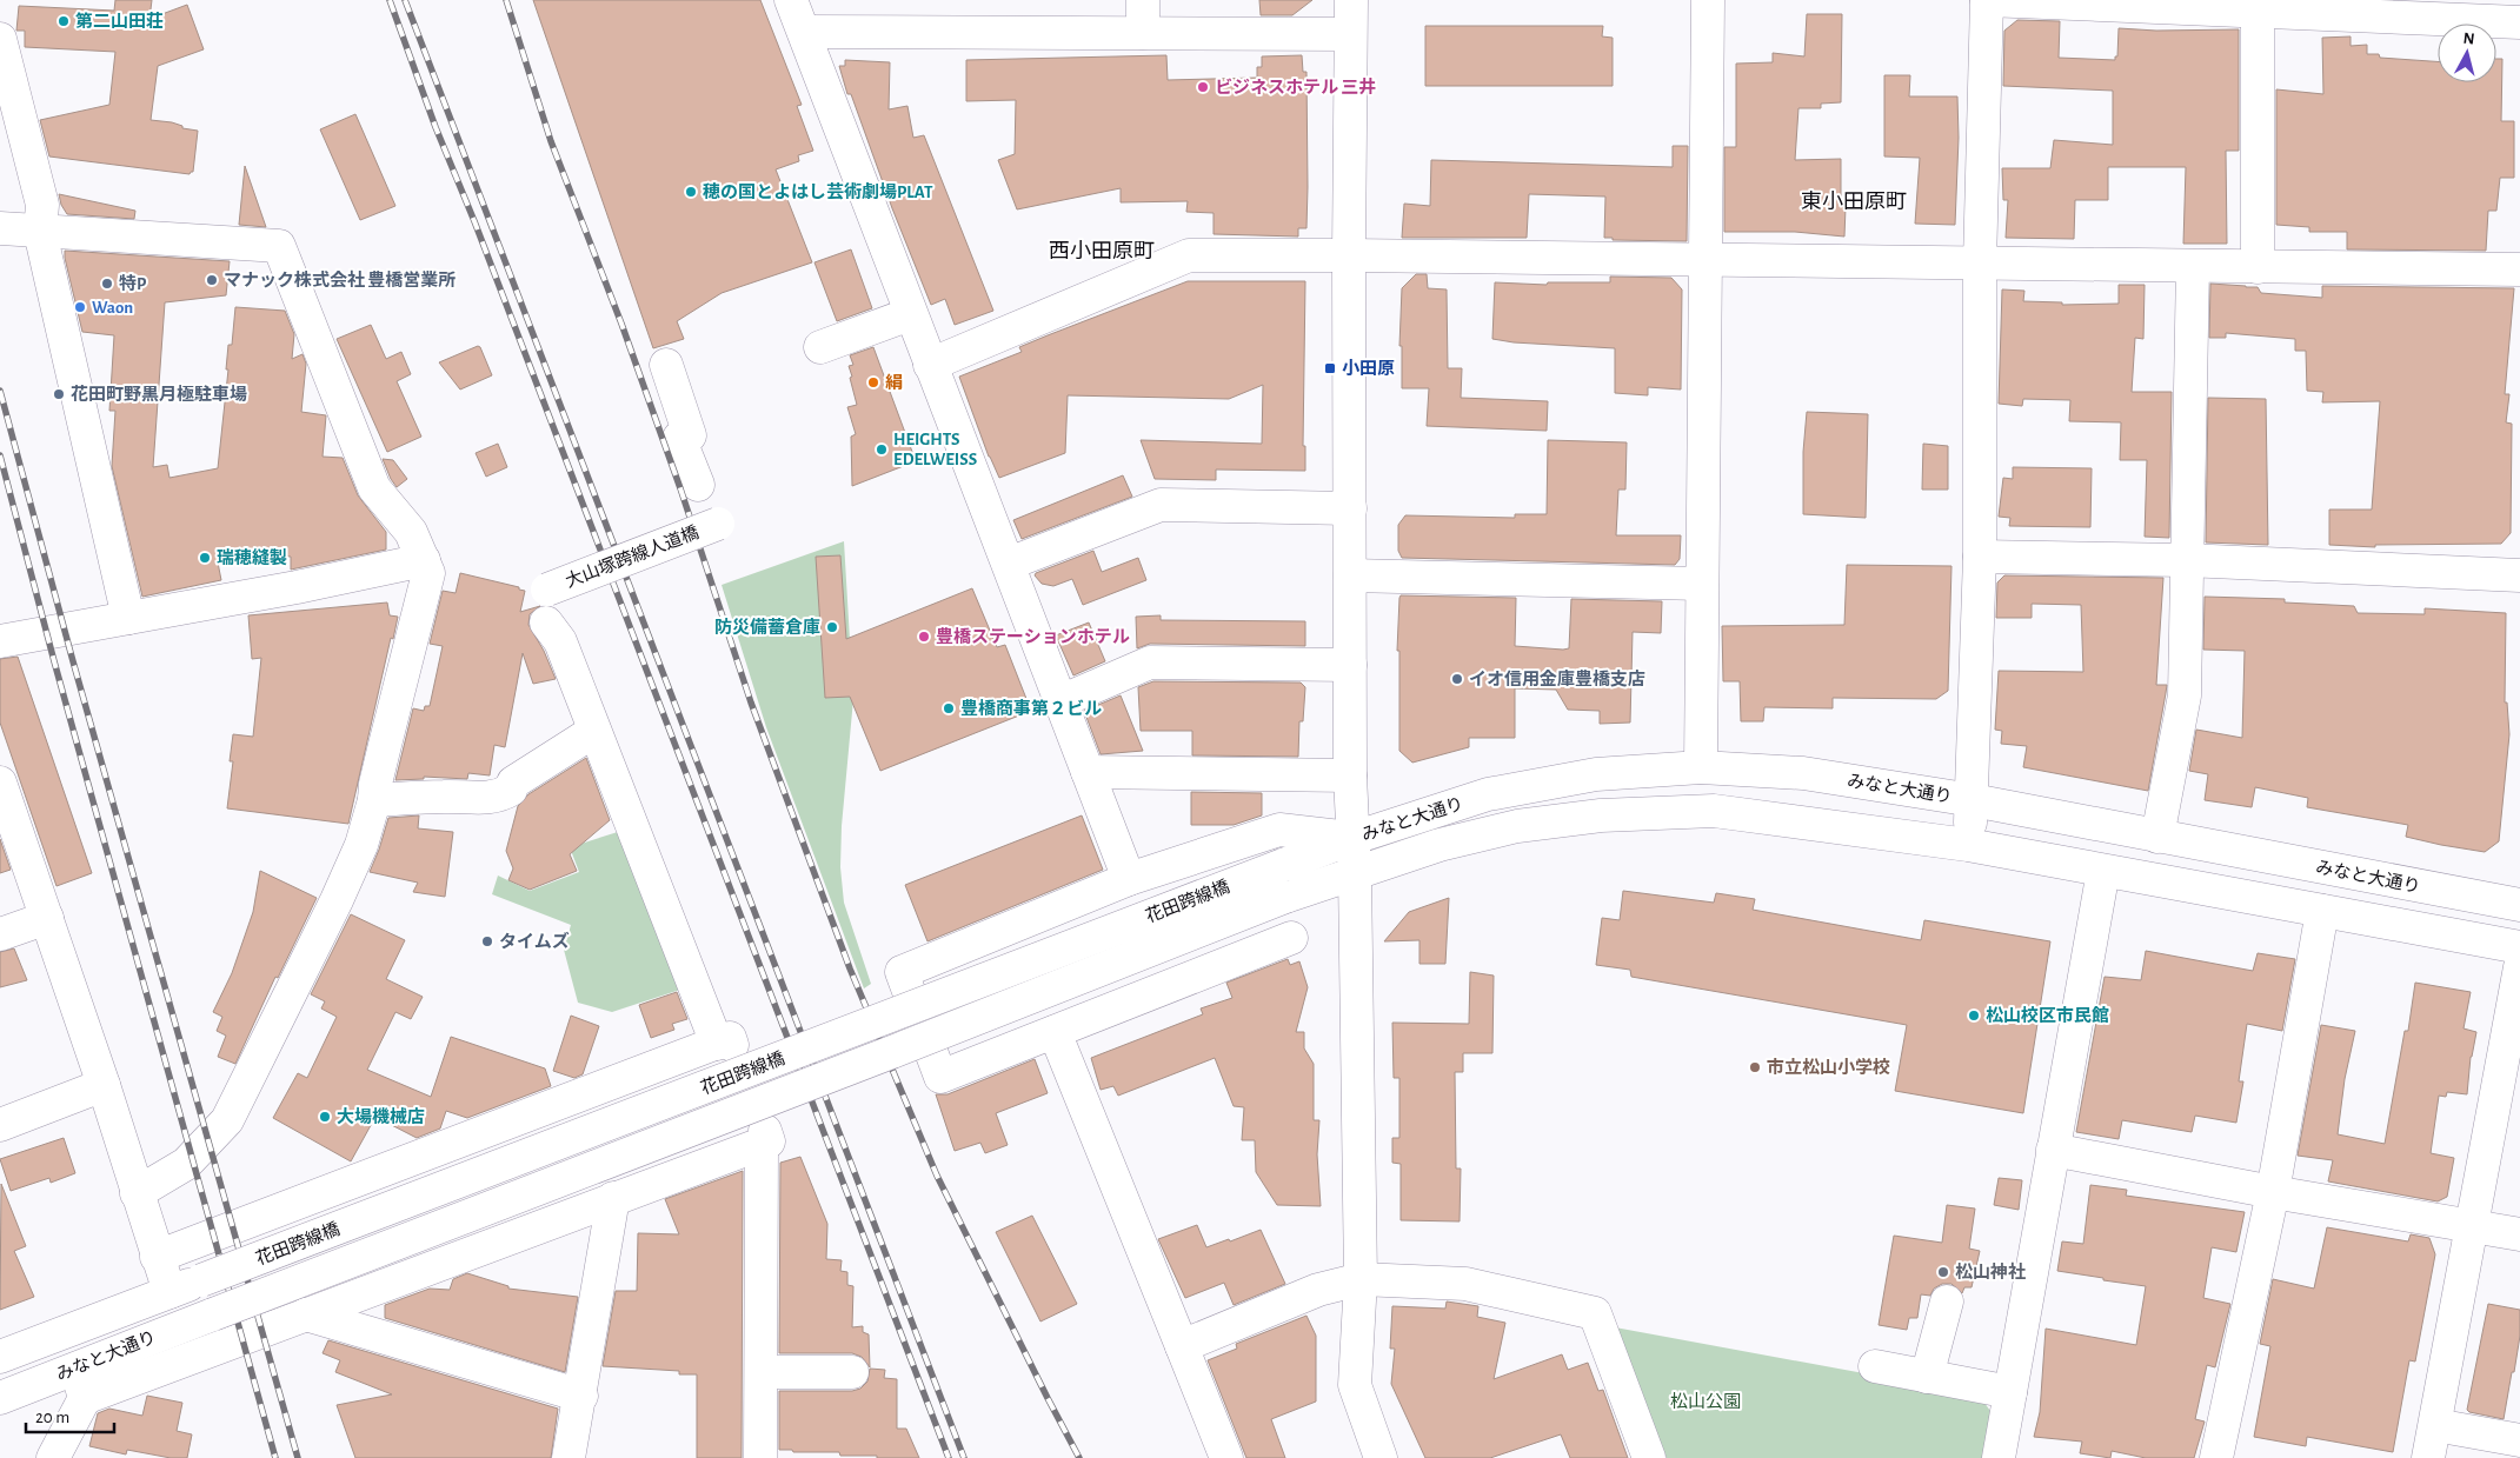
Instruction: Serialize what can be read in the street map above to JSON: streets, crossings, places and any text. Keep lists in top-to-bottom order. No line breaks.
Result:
{"streets":{"street":["大山塚跨線人道橋","みなと大通り","花田跨線橋"]},"crossings":[["みなと大通り","花田跨線橋"]],"districts":["東小田原町","西小田原町"],"parks":["松山公園"],"places":{"other":["第二山田荘","ビジネスホテル 三井","穂の国とよはし芸術劇場PLAT","マナック株式会社 豊橋営業所","特P","Waon","絹","花田町野黒月極駐車場","HEIGHTS EDELWEISS","瑞穂縫製","防災備蓄倉庫","豊橋ステーションホテル","イオ信用金庫豊橋支店","豊橋商事第２ビル","タイムズ","松山校区市民館","市立松山小学校","大場機械店","松山神社"],"transit":["小田原"]},"scale_bar":"20 m","north":"top"}
